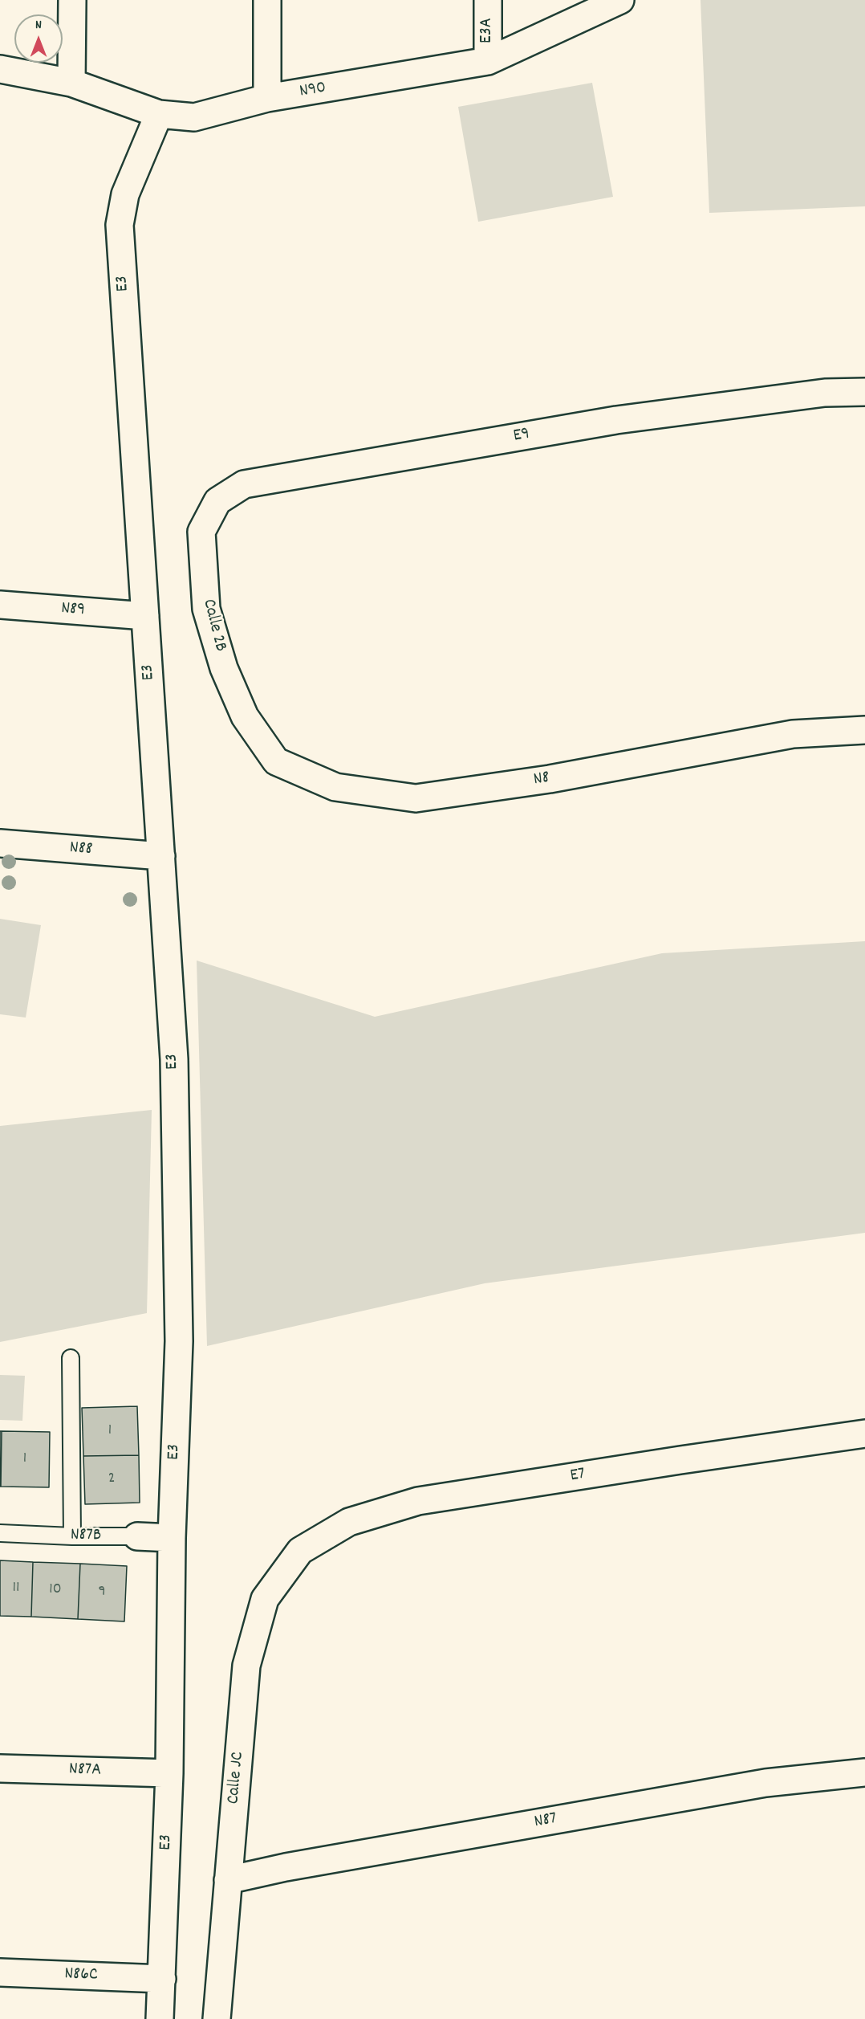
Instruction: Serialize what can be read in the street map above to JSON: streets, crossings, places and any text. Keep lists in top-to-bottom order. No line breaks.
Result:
{"streets":{"street":["E3A","N90","E3","E9","N89","Calle 2B","N8","N88","E7","N87B","N87A","Calle JC","N87","N86C"]},"crossings":[["E3A","N90"],["N90","E3"],["E3","N89"],["E3","N88"],["E3","N87B"],["E3","N87A"],["E3","N86C"],["E9","Calle 2B"],["Calle 2B","N8"],["E7","Calle JC"],["Calle JC","N87"]],"house_numbers":["1","1","2","11","10","9"],"north":"top"}
